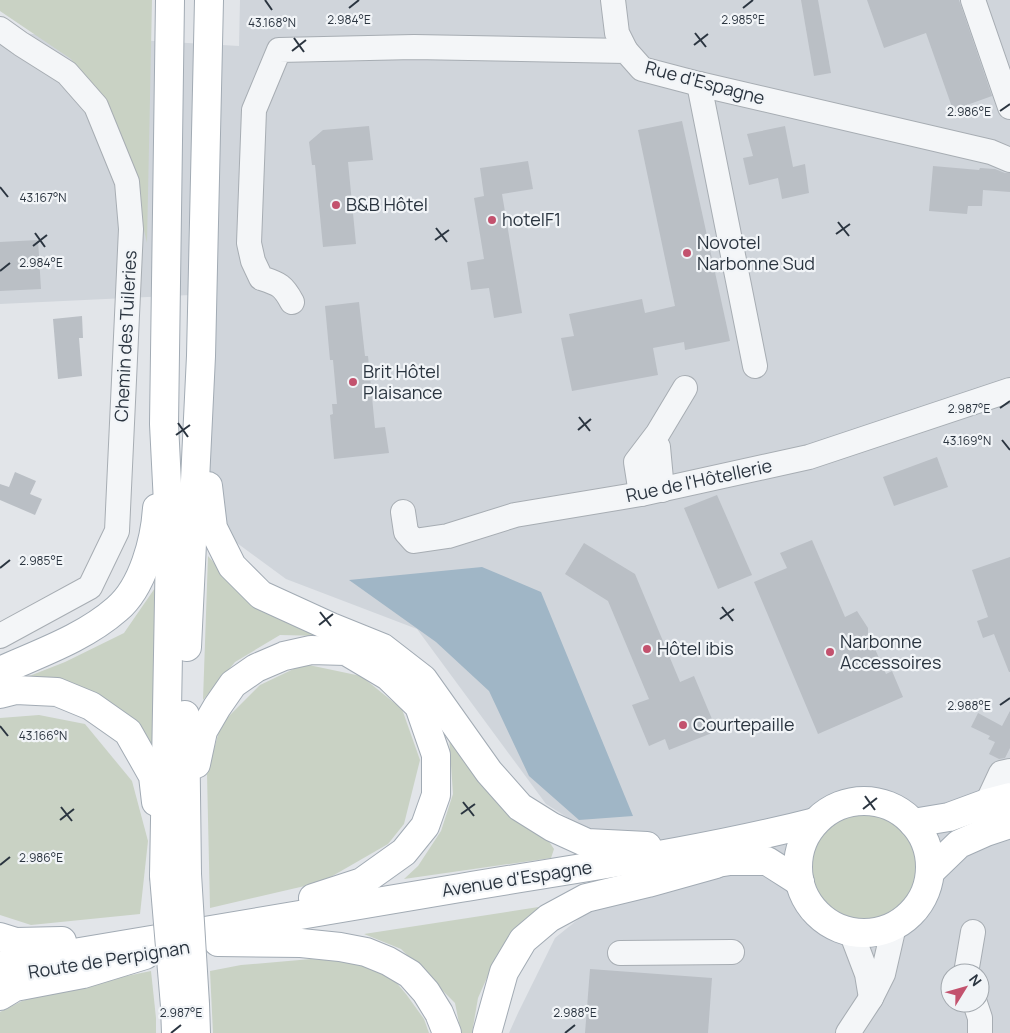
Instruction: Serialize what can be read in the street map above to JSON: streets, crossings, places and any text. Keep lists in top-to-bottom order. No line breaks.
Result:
{"streets":{"main road":["Avenue d'Espagne","Route de Perpignan"],"street":["Rue d'Espagne","Chemin des Tuileries","Rue de l'Hôtellerie"]},"crossings":[["Avenue d'Espagne","Route de Perpignan"]],"places":["B&B Hôtel","hotelF1","Novotel Narbonne Sud","Brit Hôtel Plaisance","Hôtel ibis","Narbonne Accessoires","Courtepaille"],"north":"top right","coordinates":["2.984°E","2.985°E","43.168°N","2.986°E","43.167°N","2.987°E","43.169°N","2.988°E","43.166°N"]}
